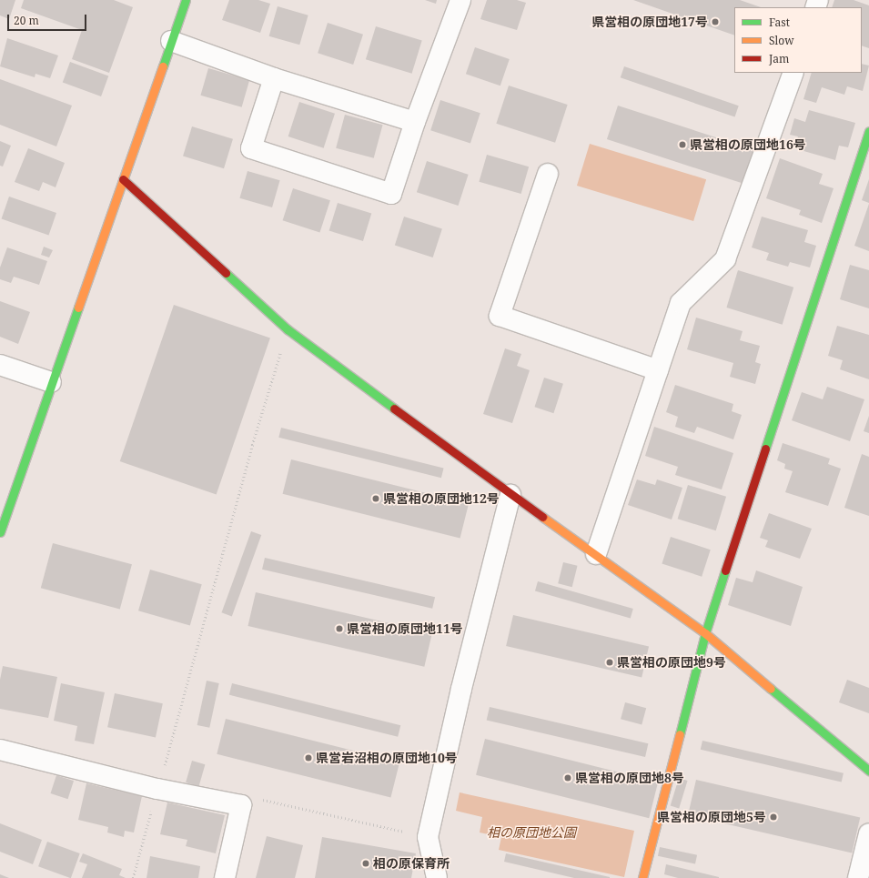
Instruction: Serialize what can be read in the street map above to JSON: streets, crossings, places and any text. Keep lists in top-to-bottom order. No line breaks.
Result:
{"parks":["相の原団地公園"],"places":["県営相の原団地17号","県営相の原団地16号","県営相の原団地12号","県営相の原団地11号","県営相の原団地9号","県営岩沼相の原団地10号","県営相の原団地8号","県営相の原団地5号","相の原保育所"],"legend":["Fast","Slow","Jam"],"scale_bar":"20 m"}
